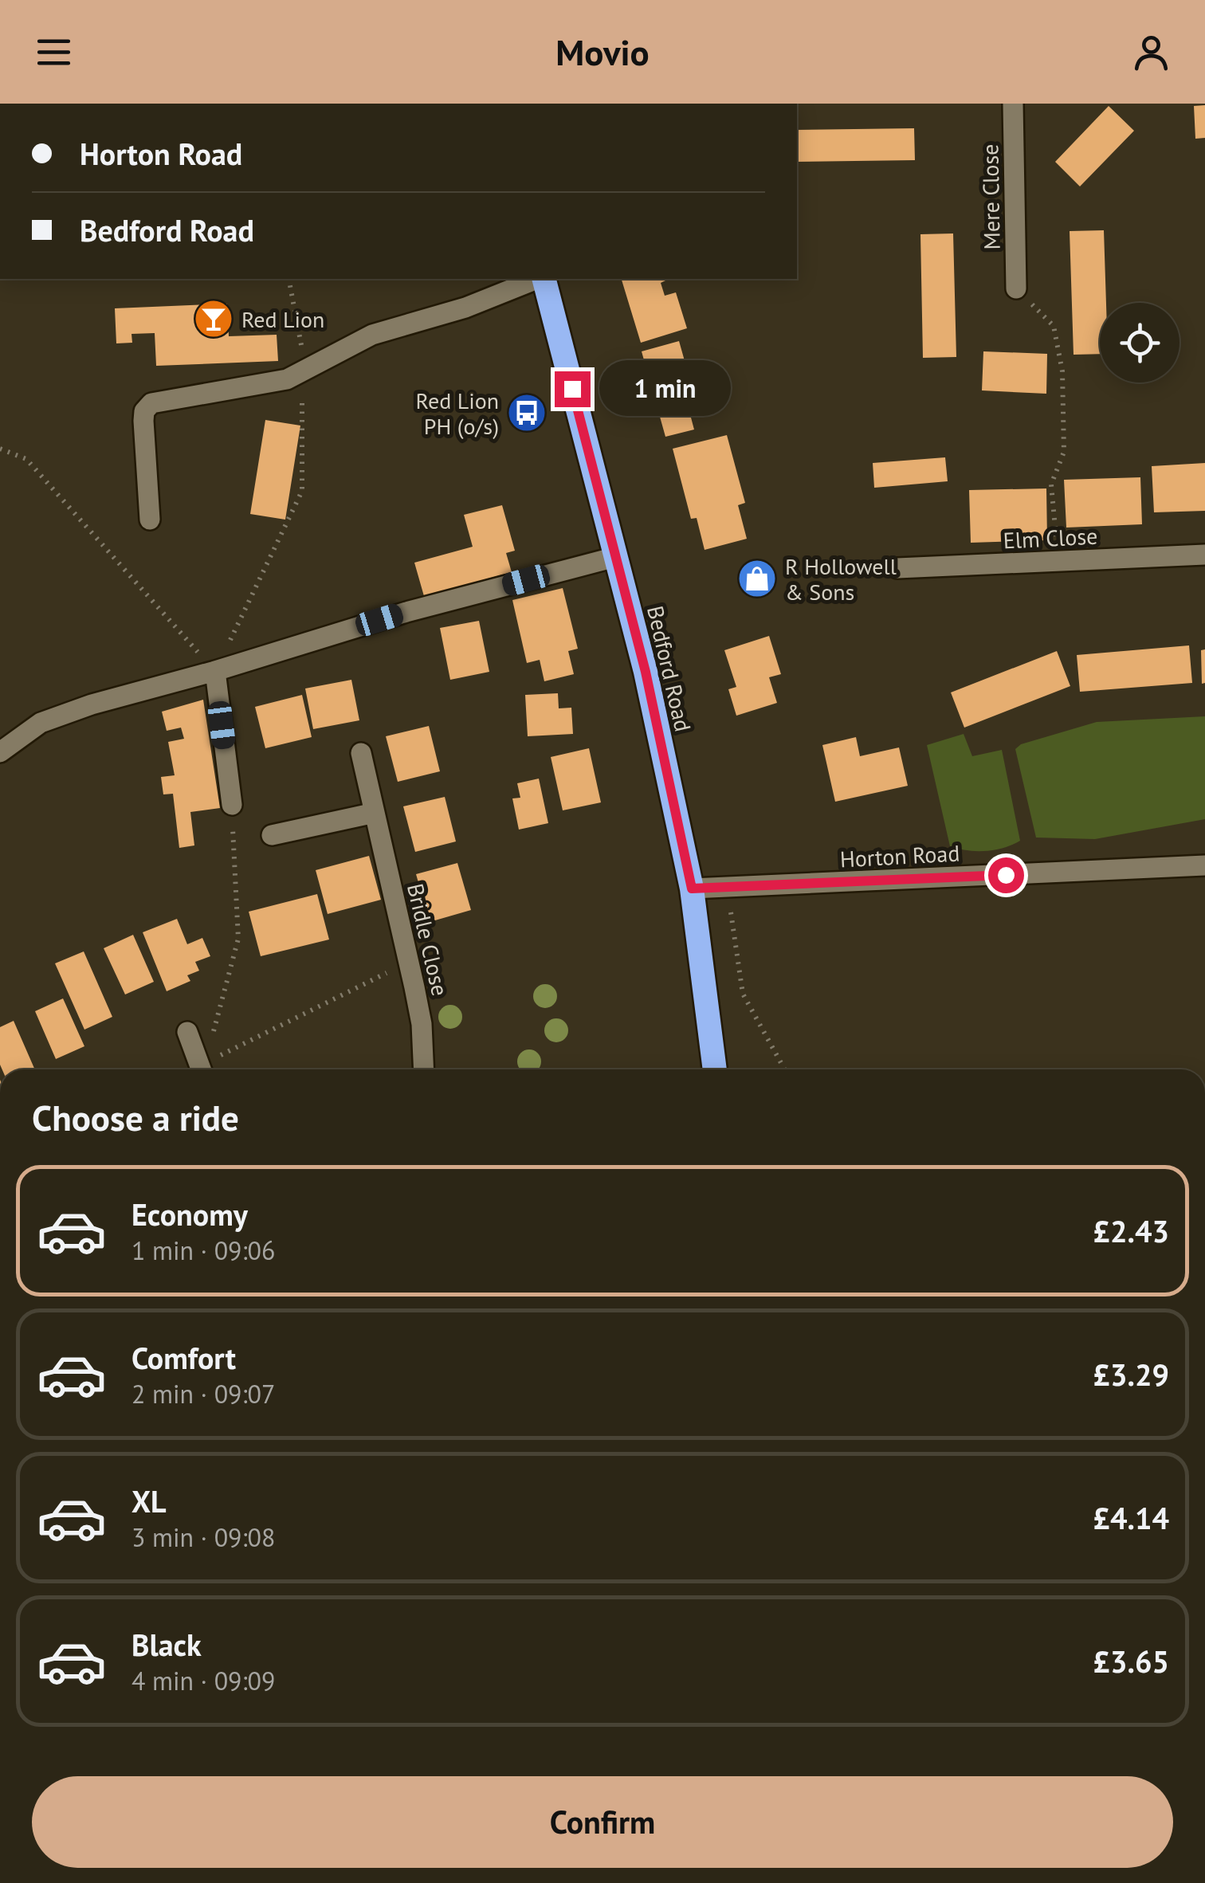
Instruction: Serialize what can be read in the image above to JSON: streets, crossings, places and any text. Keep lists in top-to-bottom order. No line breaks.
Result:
{"streets":{"highway":["Bedford Road"],"street":["Mere Close","Elm Close","Horton Road","Bridle Close"]},"crossings":[["Bedford Road","Horton Road"]],"places":{"bar":["Red Lion"],"bus stop":["Red Lion PH (o/s)"],"shop":["R Hollowell & Sons"]},"page":{"header":"Movio","banner":["Horton Road","Bedford Road"],"bubble":"1 min","heading":"Choose a ride","list":[{"name":"Economy","note":"1 min · 09:06","value":"£2.43"},{"name":"Comfort","note":"2 min · 09:07","value":"£3.29"},{"name":"XL","note":"3 min · 09:08","value":"£4.14"},{"name":"Black","note":"4 min · 09:09","value":"£3.65"}],"buttons":"Confirm"}}
